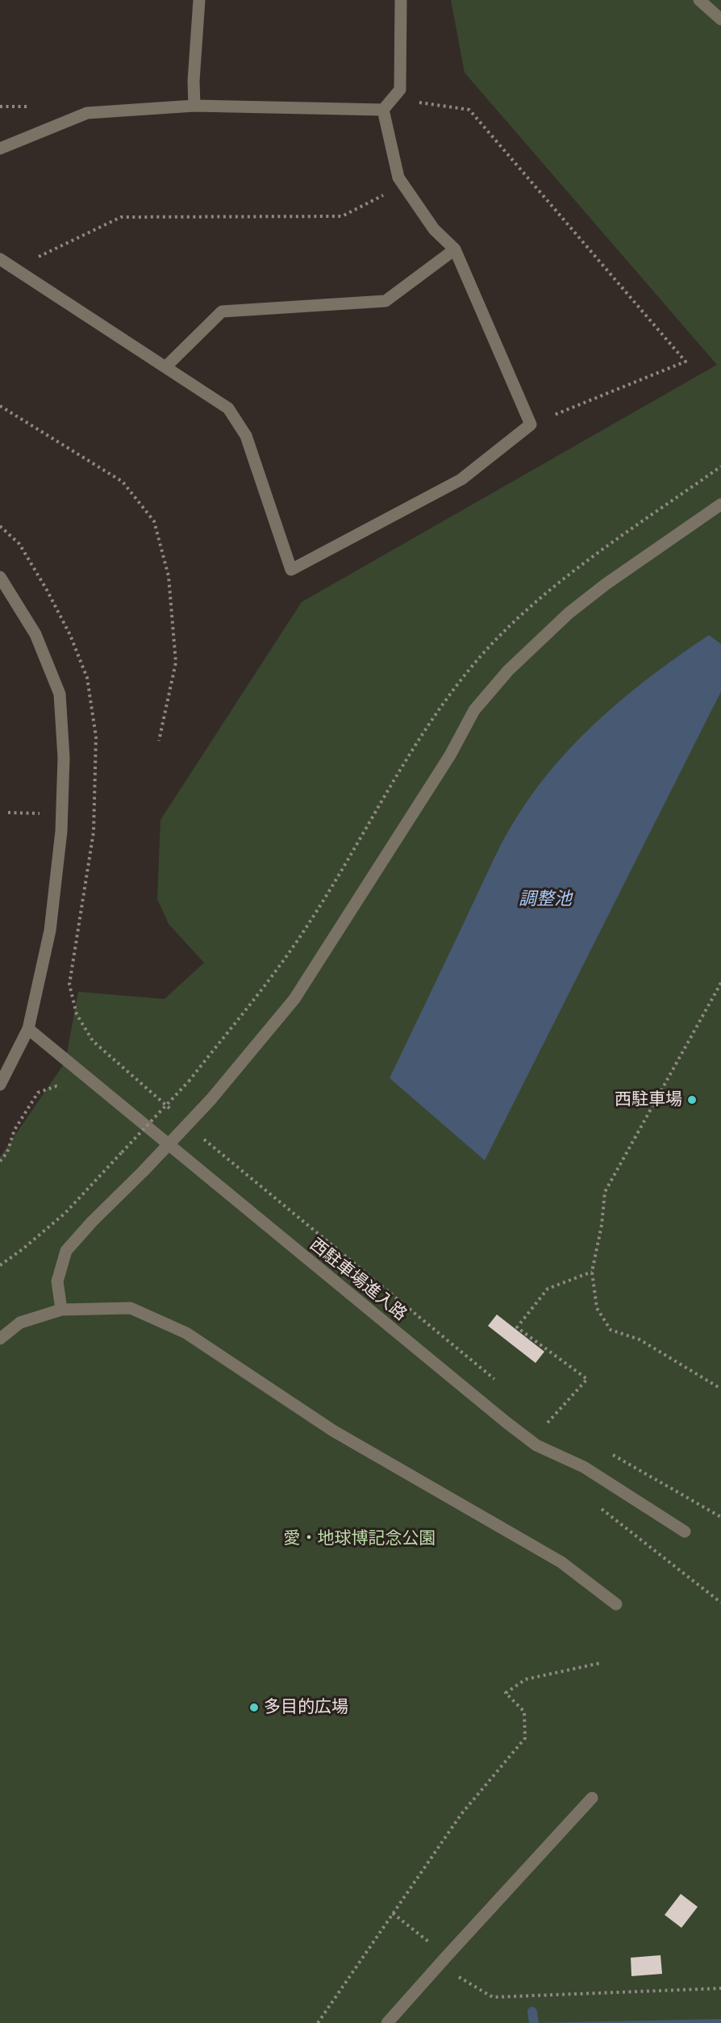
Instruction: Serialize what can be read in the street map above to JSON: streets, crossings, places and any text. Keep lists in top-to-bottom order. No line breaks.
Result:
{"streets":{"street":["西駐車場進入路"]},"water":["調整池"],"parks":["愛・地球博記念公園"],"places":["西駐車場","多目的広場"]}
